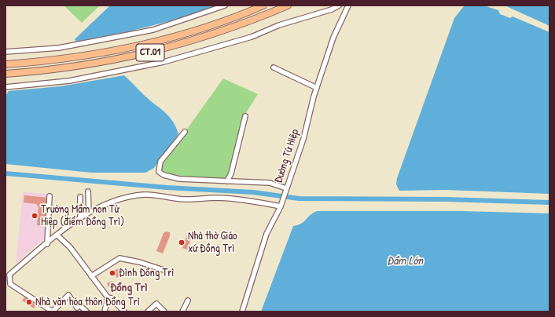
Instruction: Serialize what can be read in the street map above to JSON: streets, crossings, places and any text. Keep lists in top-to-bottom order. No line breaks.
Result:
{"streets":{"highway":["CT.01"],"street":["Đường Tứ Hiệp"]},"districts":["Đồng Trì"],"water":["Đầm Lớn"],"places":["Trường Mầm non Tứ Hiệp (điểm Đồng Trì)","Nhà thờ Giáo xứ Đồng Trì","Đình Đồng Trì","Nhà văn hóa thôn Đồng Trì"]}
